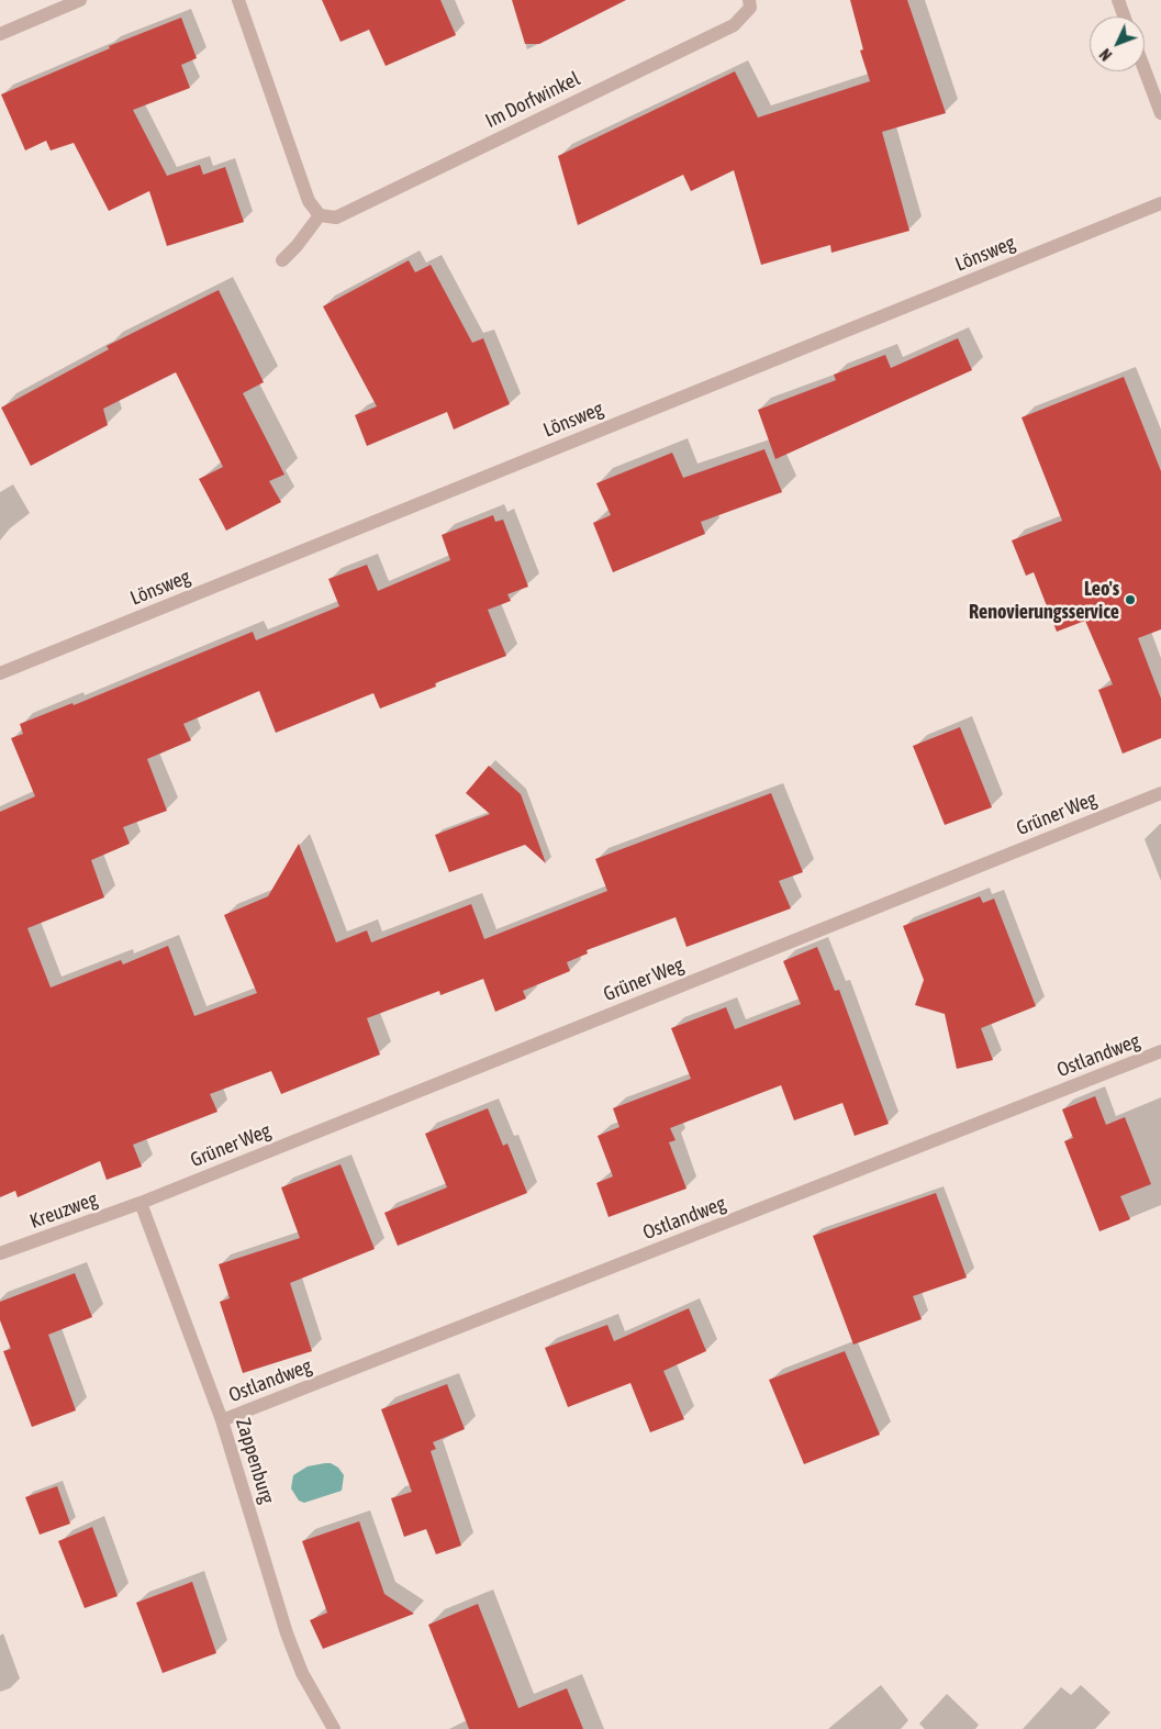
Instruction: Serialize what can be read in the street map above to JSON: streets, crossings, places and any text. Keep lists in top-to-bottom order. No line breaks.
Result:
{"streets":{"street":["Im Dorfwinkel","Lönsweg","Grüner Weg","Ostlandweg","Kreuzweg","Zappenburg"]},"crossings":[["Grüner Weg","Kreuzweg"],["Grüner Weg","Zappenburg"],["Ostlandweg","Zappenburg"],["Kreuzweg","Zappenburg"]],"places":["Leo's Renovierungsservice"],"north":"bottom left"}
